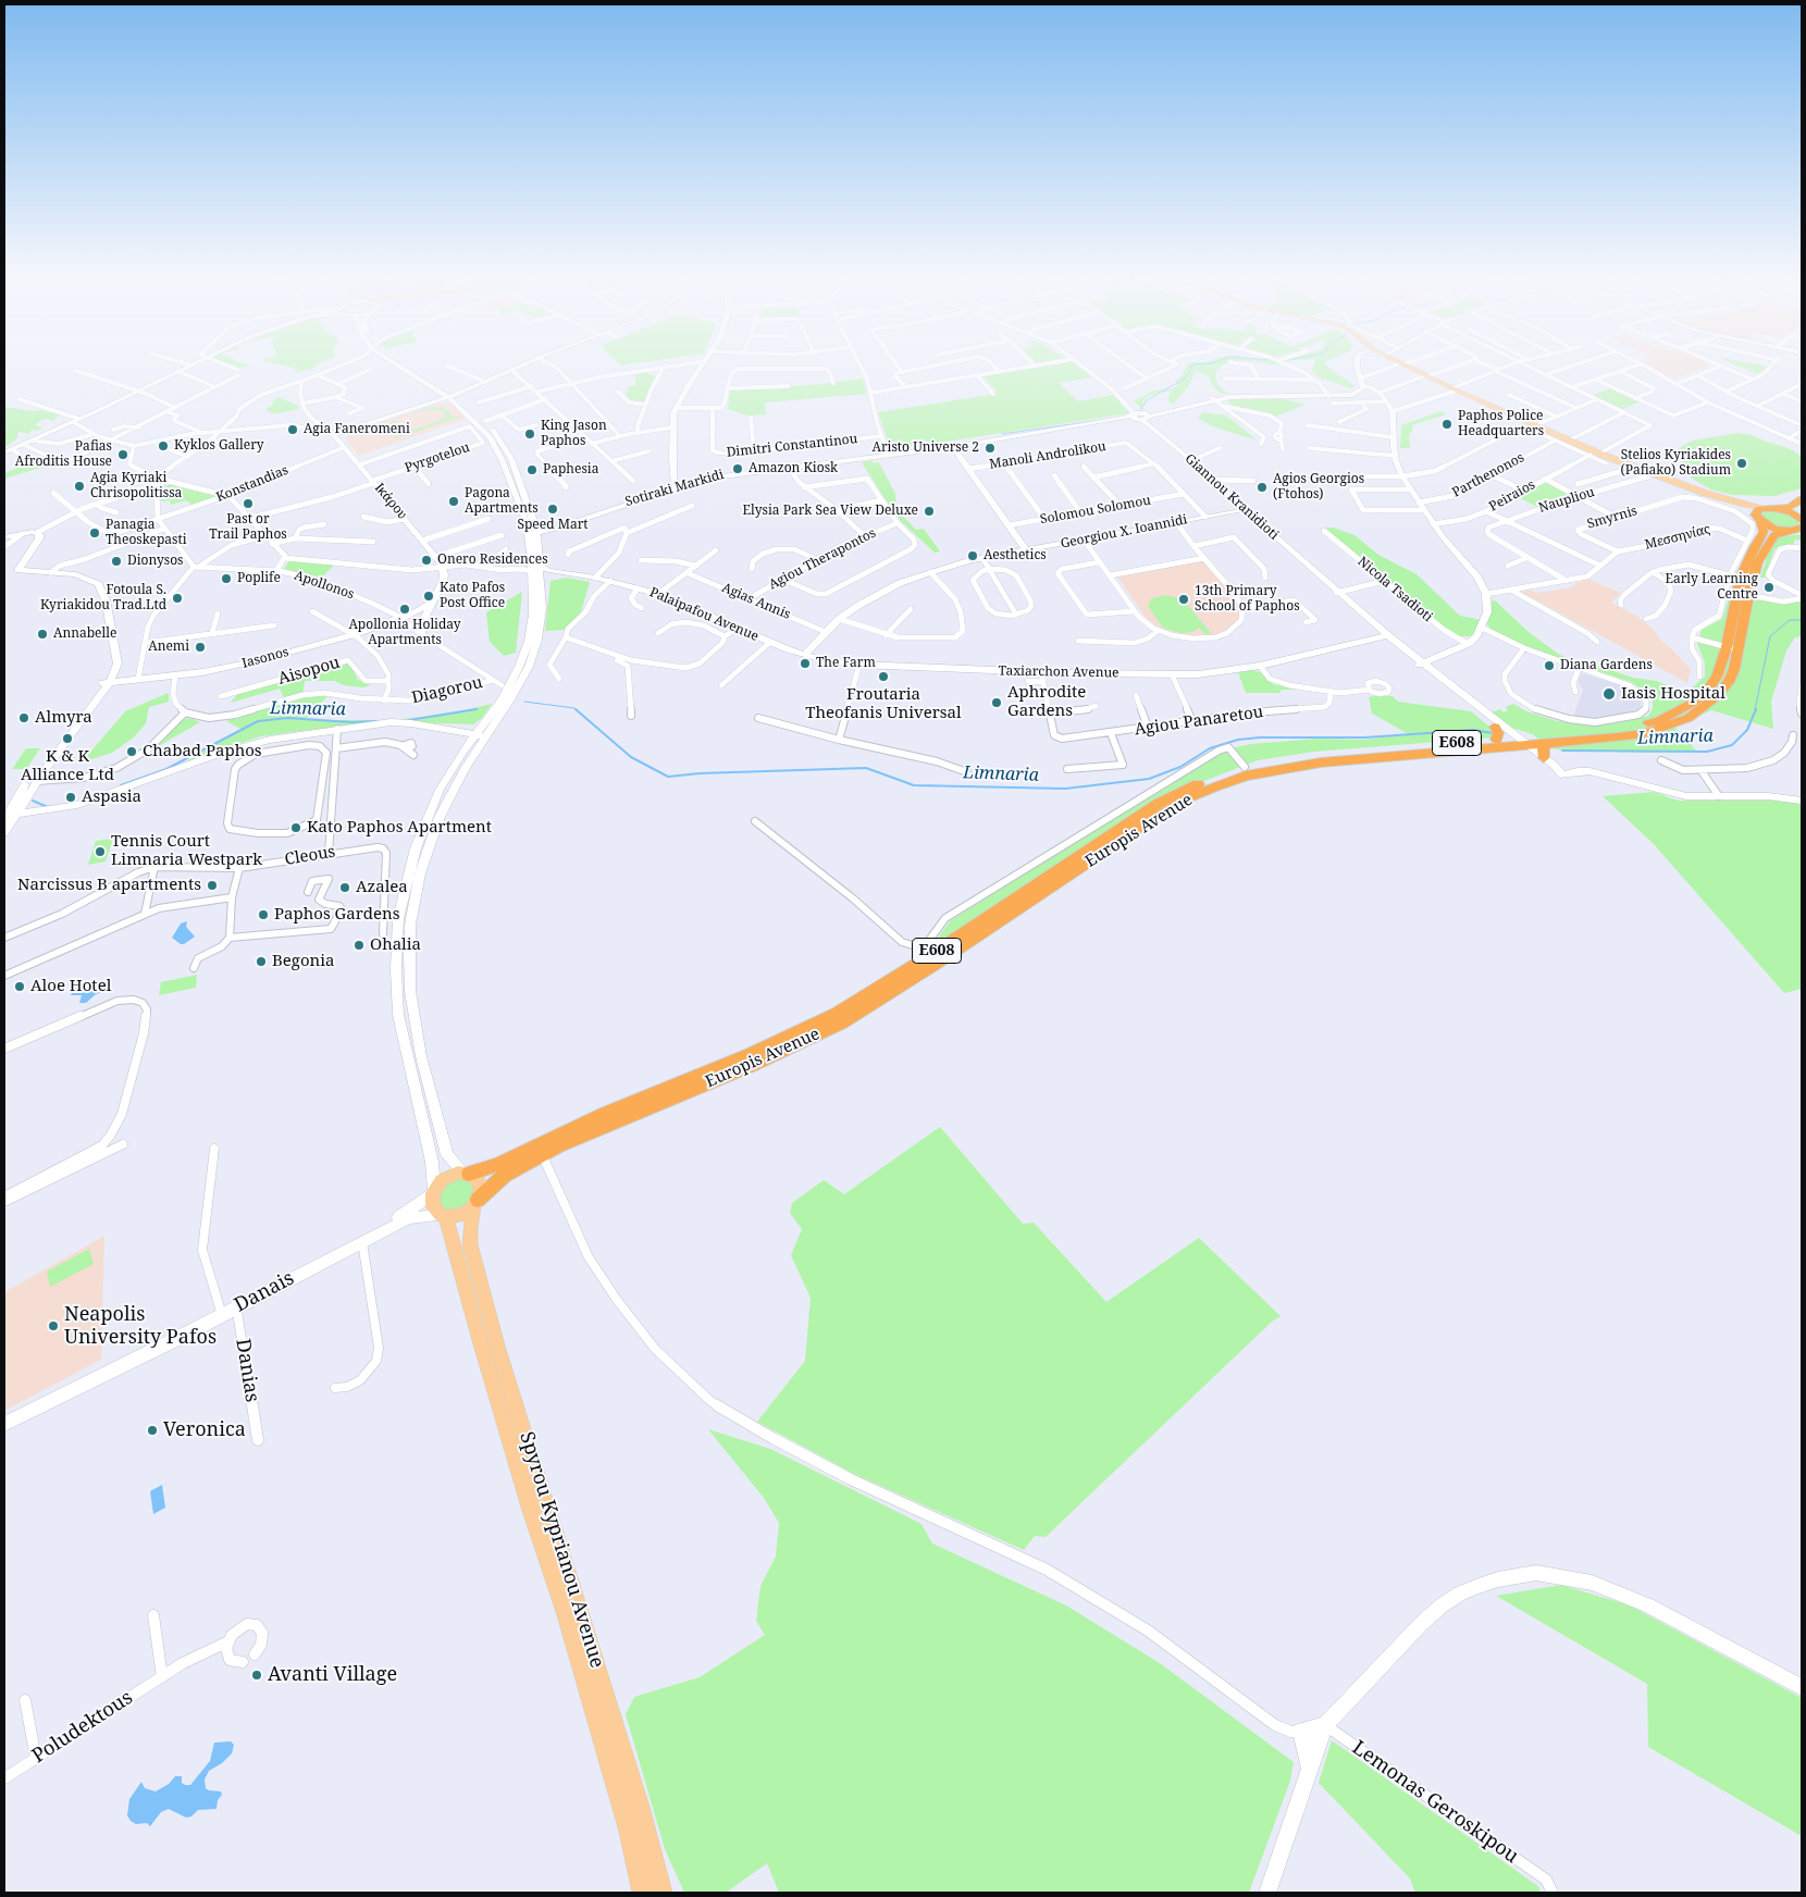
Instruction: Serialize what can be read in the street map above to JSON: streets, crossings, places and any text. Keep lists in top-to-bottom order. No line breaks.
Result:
{"streets":{"highway":["E608","Europis Avenue"],"main road":["Sotiraki Markidi","Giannou Kranidioti","Ικάρου","Georgiou X. Ioannidi","Palaipafou Avenue","Iasonos","Taxiarchon Avenue","Danais","Spyrou Kyprianou Avenue"],"street":["Dimitri Constantinou","Manoli Androlikou","Pyrgotelou","Parthenonos","Konstandias","Peiraios","Naupliou","Solomou Solomou","Smyrnis","Μεσσηνίας","Agiou Therapontos","Apollonos","Nicola Tsadioti","Agias Annis","Aisopou","Diagorou","Agiou Panaretou","Cleous","Danias","Poludektous","Lemonas Geroskipou"]},"crossings":[["Pyrgotelou","Ικάρου"],["Konstandias","Ικάρου"],["Sotiraki Markidi","Giannou Kranidioti"],["Giannou Kranidioti","Georgiou X. Ioannidi"],["Giannou Kranidioti","Taxiarchon Avenue"],["Giannou Kranidioti","Europis Avenue"],["Smyrnis","Μεσσηνίας"],["Georgiou X. Ioannidi","Agias Annis"],["Georgiou X. Ioannidi","Palaipafou Avenue"],["Georgiou X. Ioannidi","Taxiarchon Avenue"],["Agiou Therapontos","Agias Annis"],["Apollonos","Iasonos"],["Apollonos","Diagorou"],["Palaipafou Avenue","Taxiarchon Avenue"],["E608","Europis Avenue"],["Europis Avenue","Danais"],["Europis Avenue","Spyrou Kyprianou Avenue"],["Danais","Danias"],["Danais","Spyrou Kyprianou Avenue"]],"water":["Limnaria"],"places":["Paphos Police Headquarters","Agia Faneromeni","King Jason Paphos","Kyklos Gallery","Aristo Universe 2","Pafias Afroditis House","Stelios Kyriakides (Pafiako) Stadium","Amazon Kiosk","Paphesia","Agia Kyriaki Chrisopolitissa","Agios Georgios (Ftohos)","Pagona Apartments","Past or Trail Paphos","Speed Mart","Elysia Park Sea View Deluxe","Panagia Theoskepasti","Aesthetics","Onero Residences","Dionysos","Poplife","Early Learning Centre","Kato Pafos Post Office","Fotoula S. Kyriakidou Trad.Ltd","13th Primary School of Paphos","Apollonia Holiday Apartments","Annabelle","Anemi","The Farm","Diana Gardens","Froutaria Theofanis Universal","Iasis Hospital","Aphrodite Gardens","Almyra","K & K Alliance Ltd","Chabad Paphos","Aspasia","Kato Paphos Apartment","Tennis Court Limnaria Westpark","Narcissus B apartments","Azalea","Paphos Gardens","Ohalia","Begonia","Aloe Hotel","Neapolis University Pafos","Veronica","Avanti Village"]}
